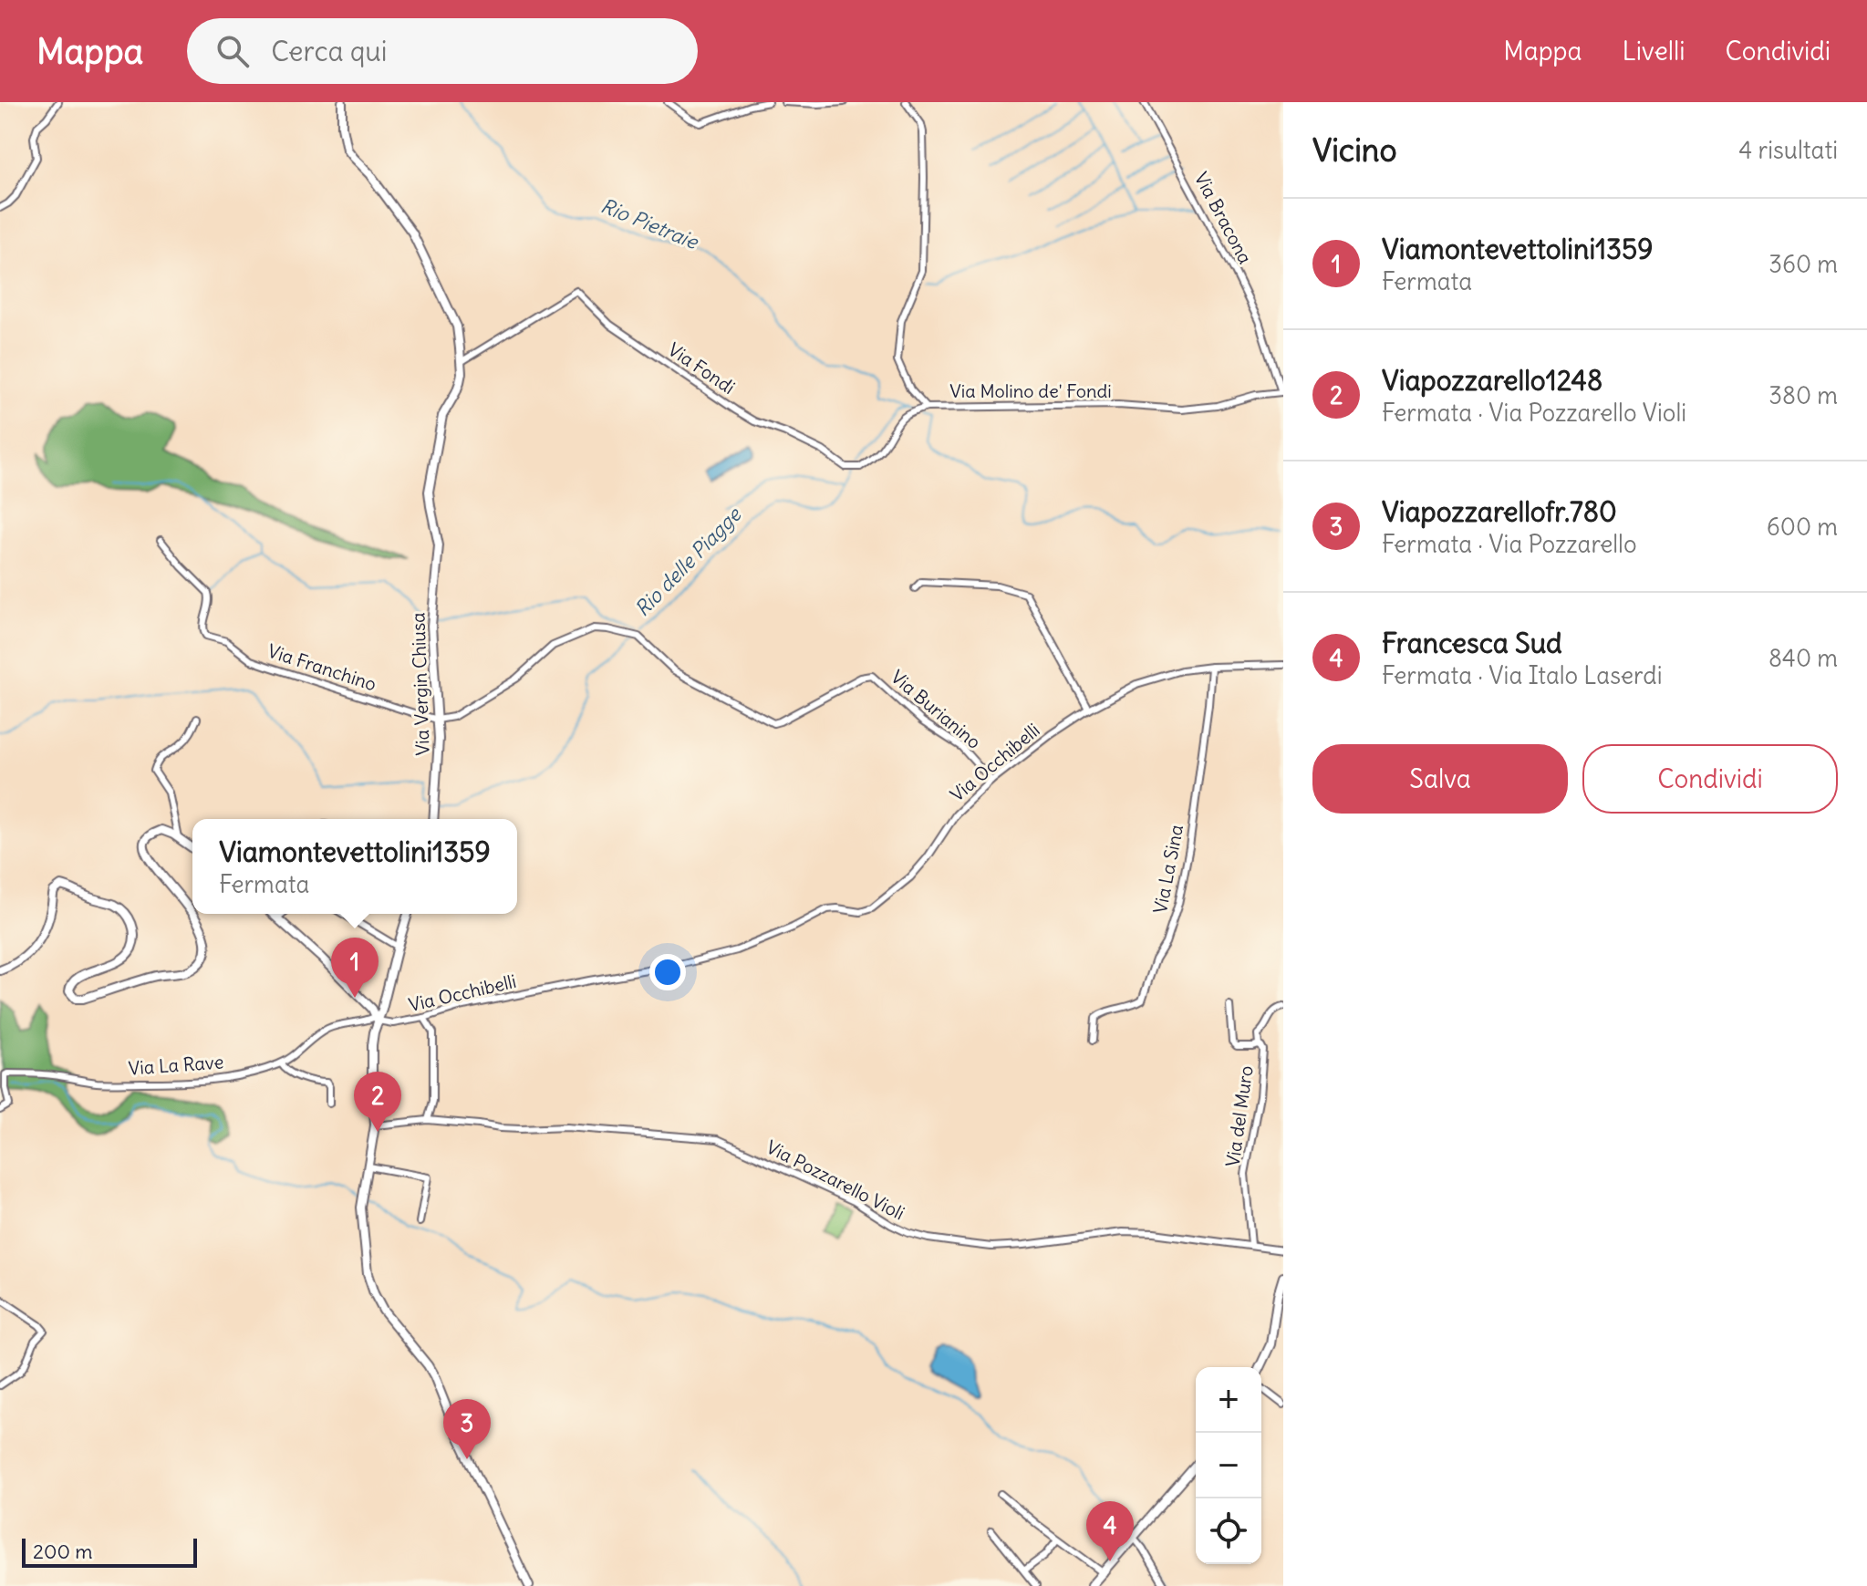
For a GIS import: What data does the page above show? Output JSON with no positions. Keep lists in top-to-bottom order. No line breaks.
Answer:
{"streets":{"street":["Via Bracona","Via Fondi","Via Molino de' Fondi","Via Franchino","Via Vergin Chiusa","Via Burianino","Via Occhibelli","Via La Sina","Via La Rave","Via del Muro","Via Pozzarello Violi"]},"crossings":[["Via Bracona","Via Molino de' Fondi"],["Via Fondi","Via Molino de' Fondi"],["Via Fondi","Via Vergin Chiusa"],["Via Franchino","Via Vergin Chiusa"],["Via Franchino","Via Burianino"],["Via Vergin Chiusa","Via Burianino"],["Via Burianino","Via Occhibelli"],["Via Occhibelli","Via La Sina"],["Via Occhibelli","Via La Rave"],["Via del Muro","Via Pozzarello Violi"]],"water":["Rio Pietraie","Rio delle Piagge"],"scale_bar":"200 m","page":{"header":"Mappa","search":"Cerca qui","nav":["Mappa","Livelli","Condividi"],"heading":["Vicino","4 risultati"],"list":[{"mark":"1","name":"Viamontevettolini1359","note":"Fermata","value":"360 m"},{"mark":"2","name":"Viapozzarello1248","note":"Fermata · Via Pozzarello Violi","value":"380 m"},{"mark":"3","name":"Viapozzarellofr.780","note":"Fermata · Via Pozzarello","value":"600 m"},{"mark":"4","name":"Francesca Sud","note":"Fermata · Via Italo Laserdi","value":"840 m"}],"buttons":["Salva","Condividi"],"popup":["Viamontevettolini1359","Fermata"],"pins":["1","2","3","4"],"map_buttons":["+","−"],"scale":"200 m"}}
